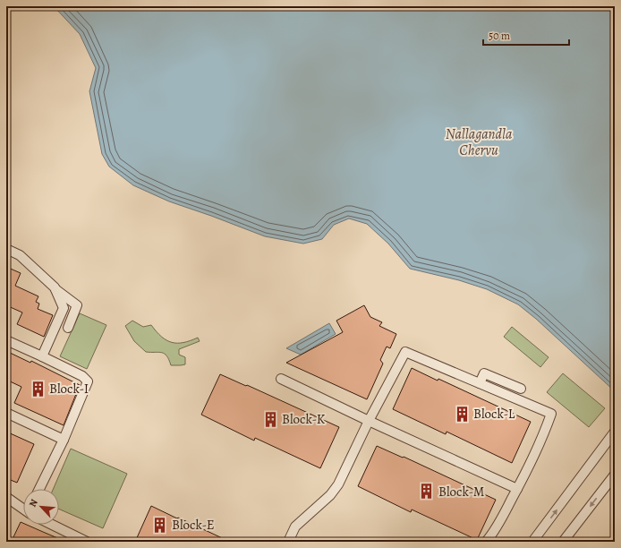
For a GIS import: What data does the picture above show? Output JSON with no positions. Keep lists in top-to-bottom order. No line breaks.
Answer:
{"water":["Nallagandla Chervu"],"places":{"building":["Block-I","Block-L","Block-K","Block-M","Block-E"]},"scale_bar":"50 m","north":"top left"}
